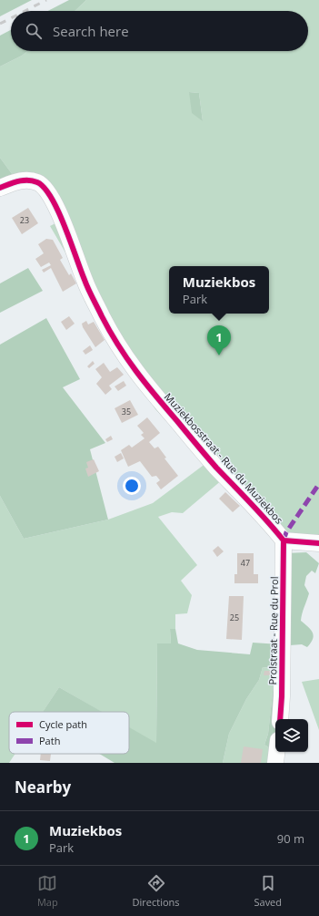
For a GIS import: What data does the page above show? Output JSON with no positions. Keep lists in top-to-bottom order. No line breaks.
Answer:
{"streets":{"street":["Muziekbosstraat - Rue du Muziekbos","Prolstraat - Rue du Prol"]},"crossings":[["Muziekbosstraat - Rue du Muziekbos","Prolstraat - Rue du Prol"]],"house_numbers":["23","35","47","25"],"legend":["Cycle path","Path"],"page":{"search":"Search here","popup":["Muziekbos","Park"],"pins":"1","heading":"Nearby","list":[{"mark":"1","name":"Muziekbos","note":"Park","value":"90 m"}],"nav":["Map","Directions","Saved"]}}
